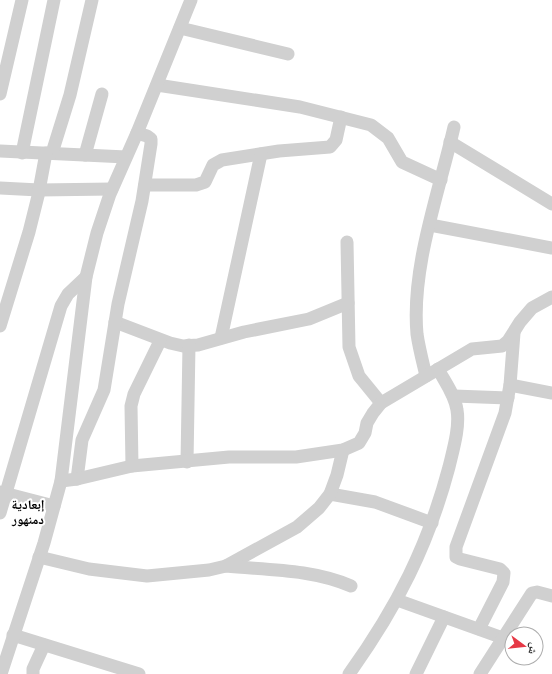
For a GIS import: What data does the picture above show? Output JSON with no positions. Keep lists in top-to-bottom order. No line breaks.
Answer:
{"districts":["إبعادية دمنهور"],"north":"right"}
